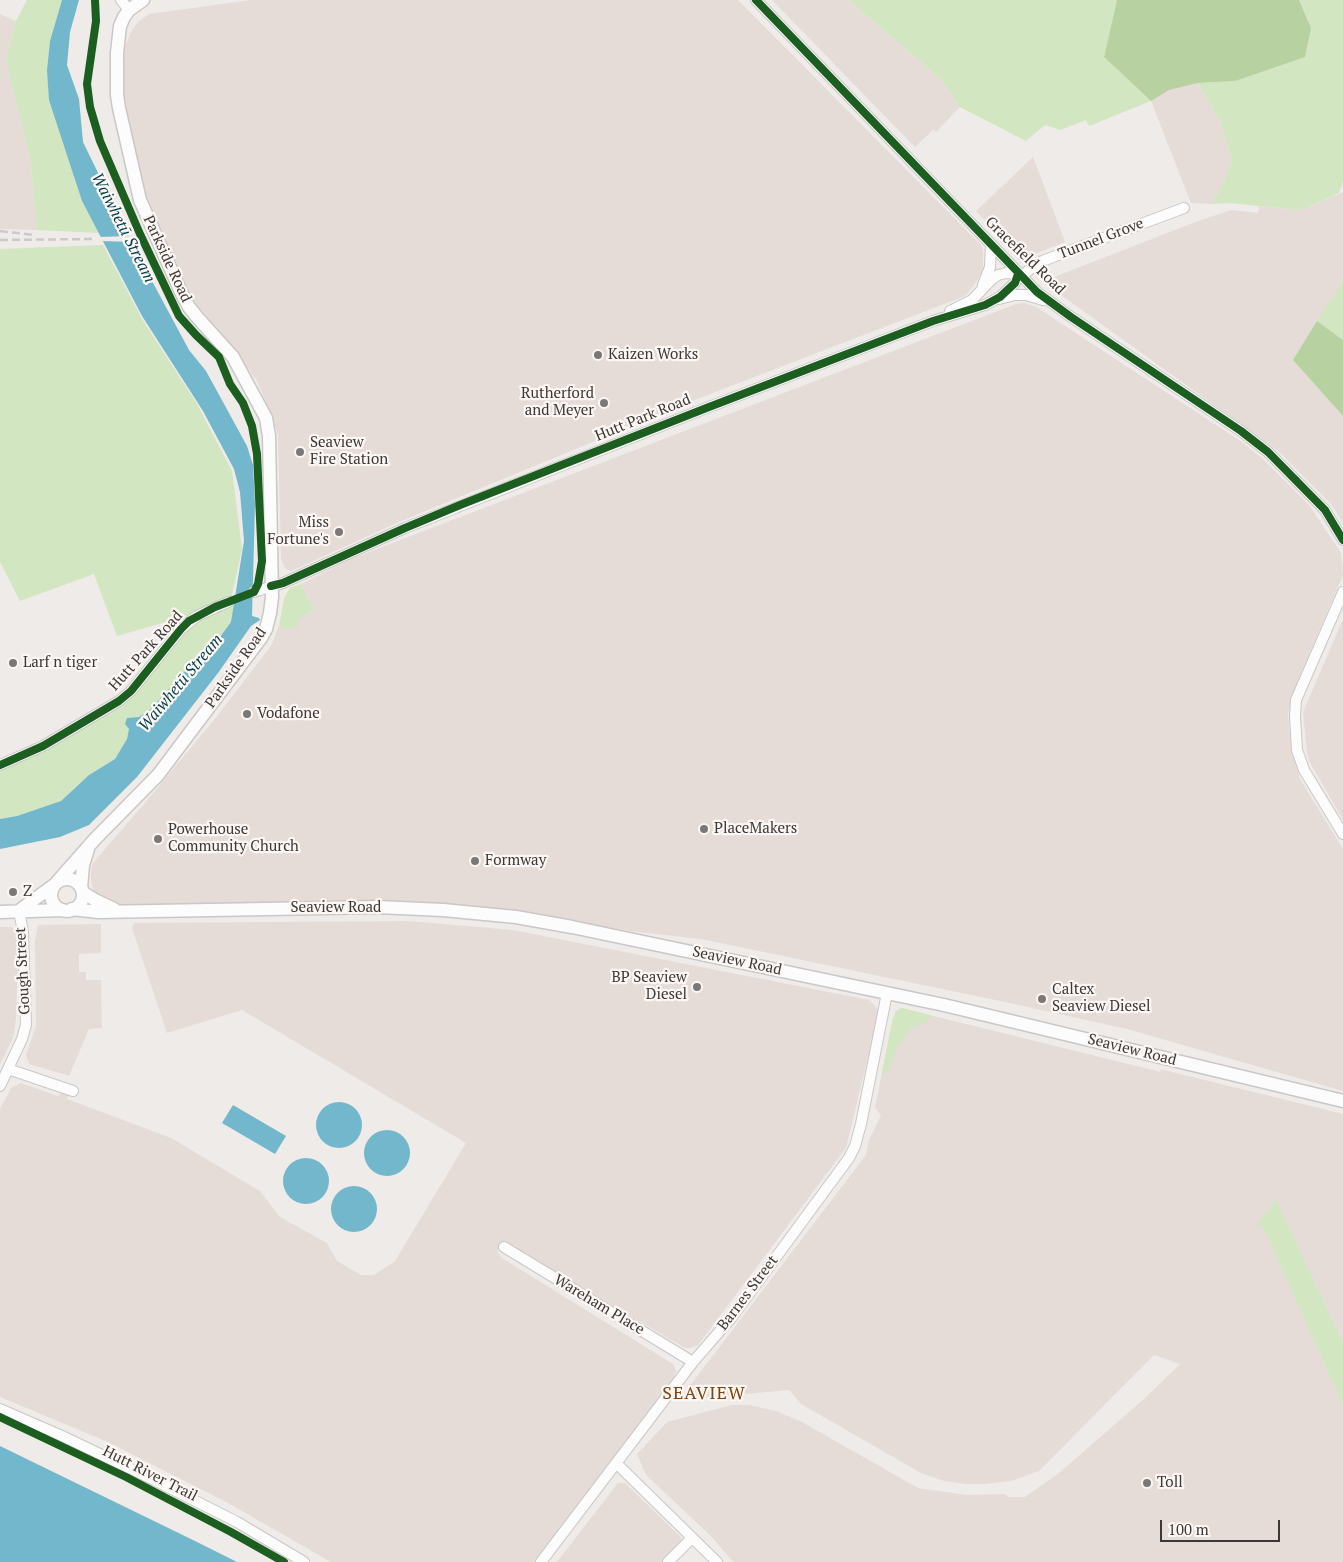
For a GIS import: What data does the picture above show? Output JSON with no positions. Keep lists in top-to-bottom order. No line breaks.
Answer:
{"streets":{"main road":["Parkside Road","Seaview Road"],"street":["Tunnel Grove","Gracefield Road","Hutt Park Road","Gough Street","Barnes Street","Wareham Place"],"cycle path":["Hutt River Trail"]},"crossings":[["Tunnel Grove","Gracefield Road"],["Tunnel Grove","Hutt Park Road"],["Gracefield Road","Hutt Park Road"],["Parkside Road","Hutt Park Road"],["Parkside Road","Seaview Road"],["Seaview Road","Gough Street"],["Seaview Road","Barnes Street"],["Barnes Street","Wareham Place"]],"districts":["SEAVIEW"],"water":["Waiwhetū Stream"],"places":["Kaizen Works","Rutherford and Meyer","Seaview Fire Station","Miss Fortune's","Larf n tiger","Vodafone","PlaceMakers","Powerhouse Community Church","Formway","Z","BP Seaview Diesel","Caltex Seaview Diesel","Toll"],"scale_bar":"100 m"}
